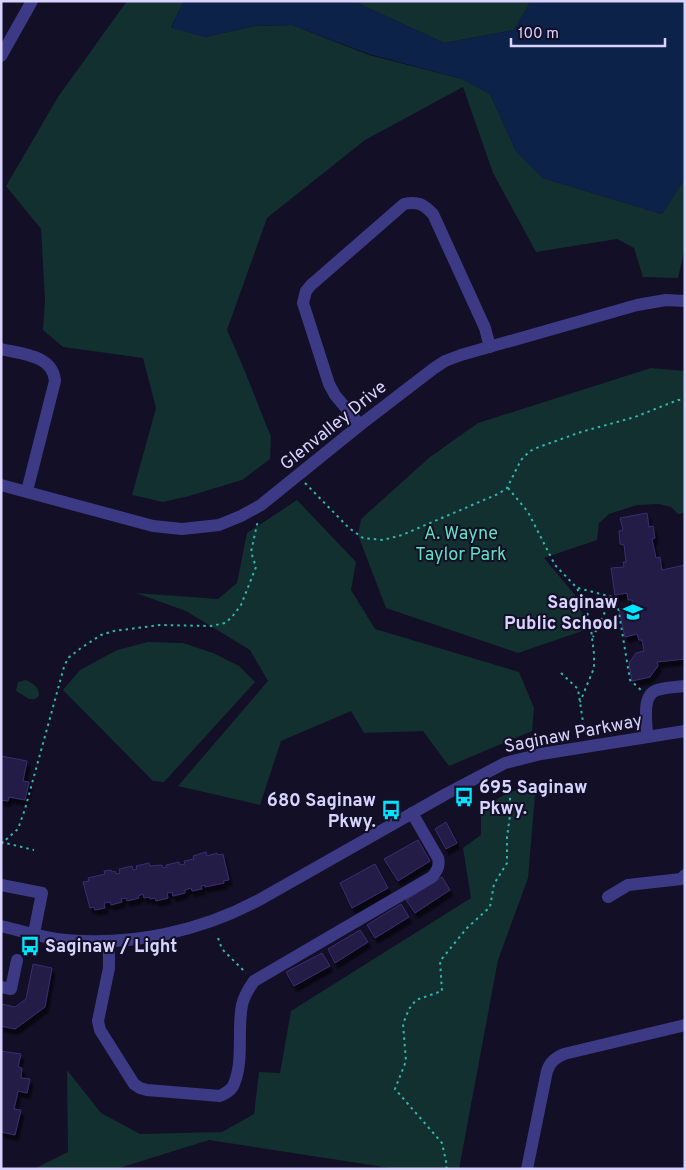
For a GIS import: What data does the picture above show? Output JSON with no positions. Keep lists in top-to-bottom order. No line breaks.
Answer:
{"streets":{"street":["Glenvalley Drive","Saginaw Parkway"]},"parks":["A. Wayne Taylor Park"],"places":{"school or university":["Saginaw Public School"],"bus stop":["695 Saginaw Pkwy.","680 Saginaw Pkwy.","Saginaw / Light"]},"scale_bar":"100 m"}
